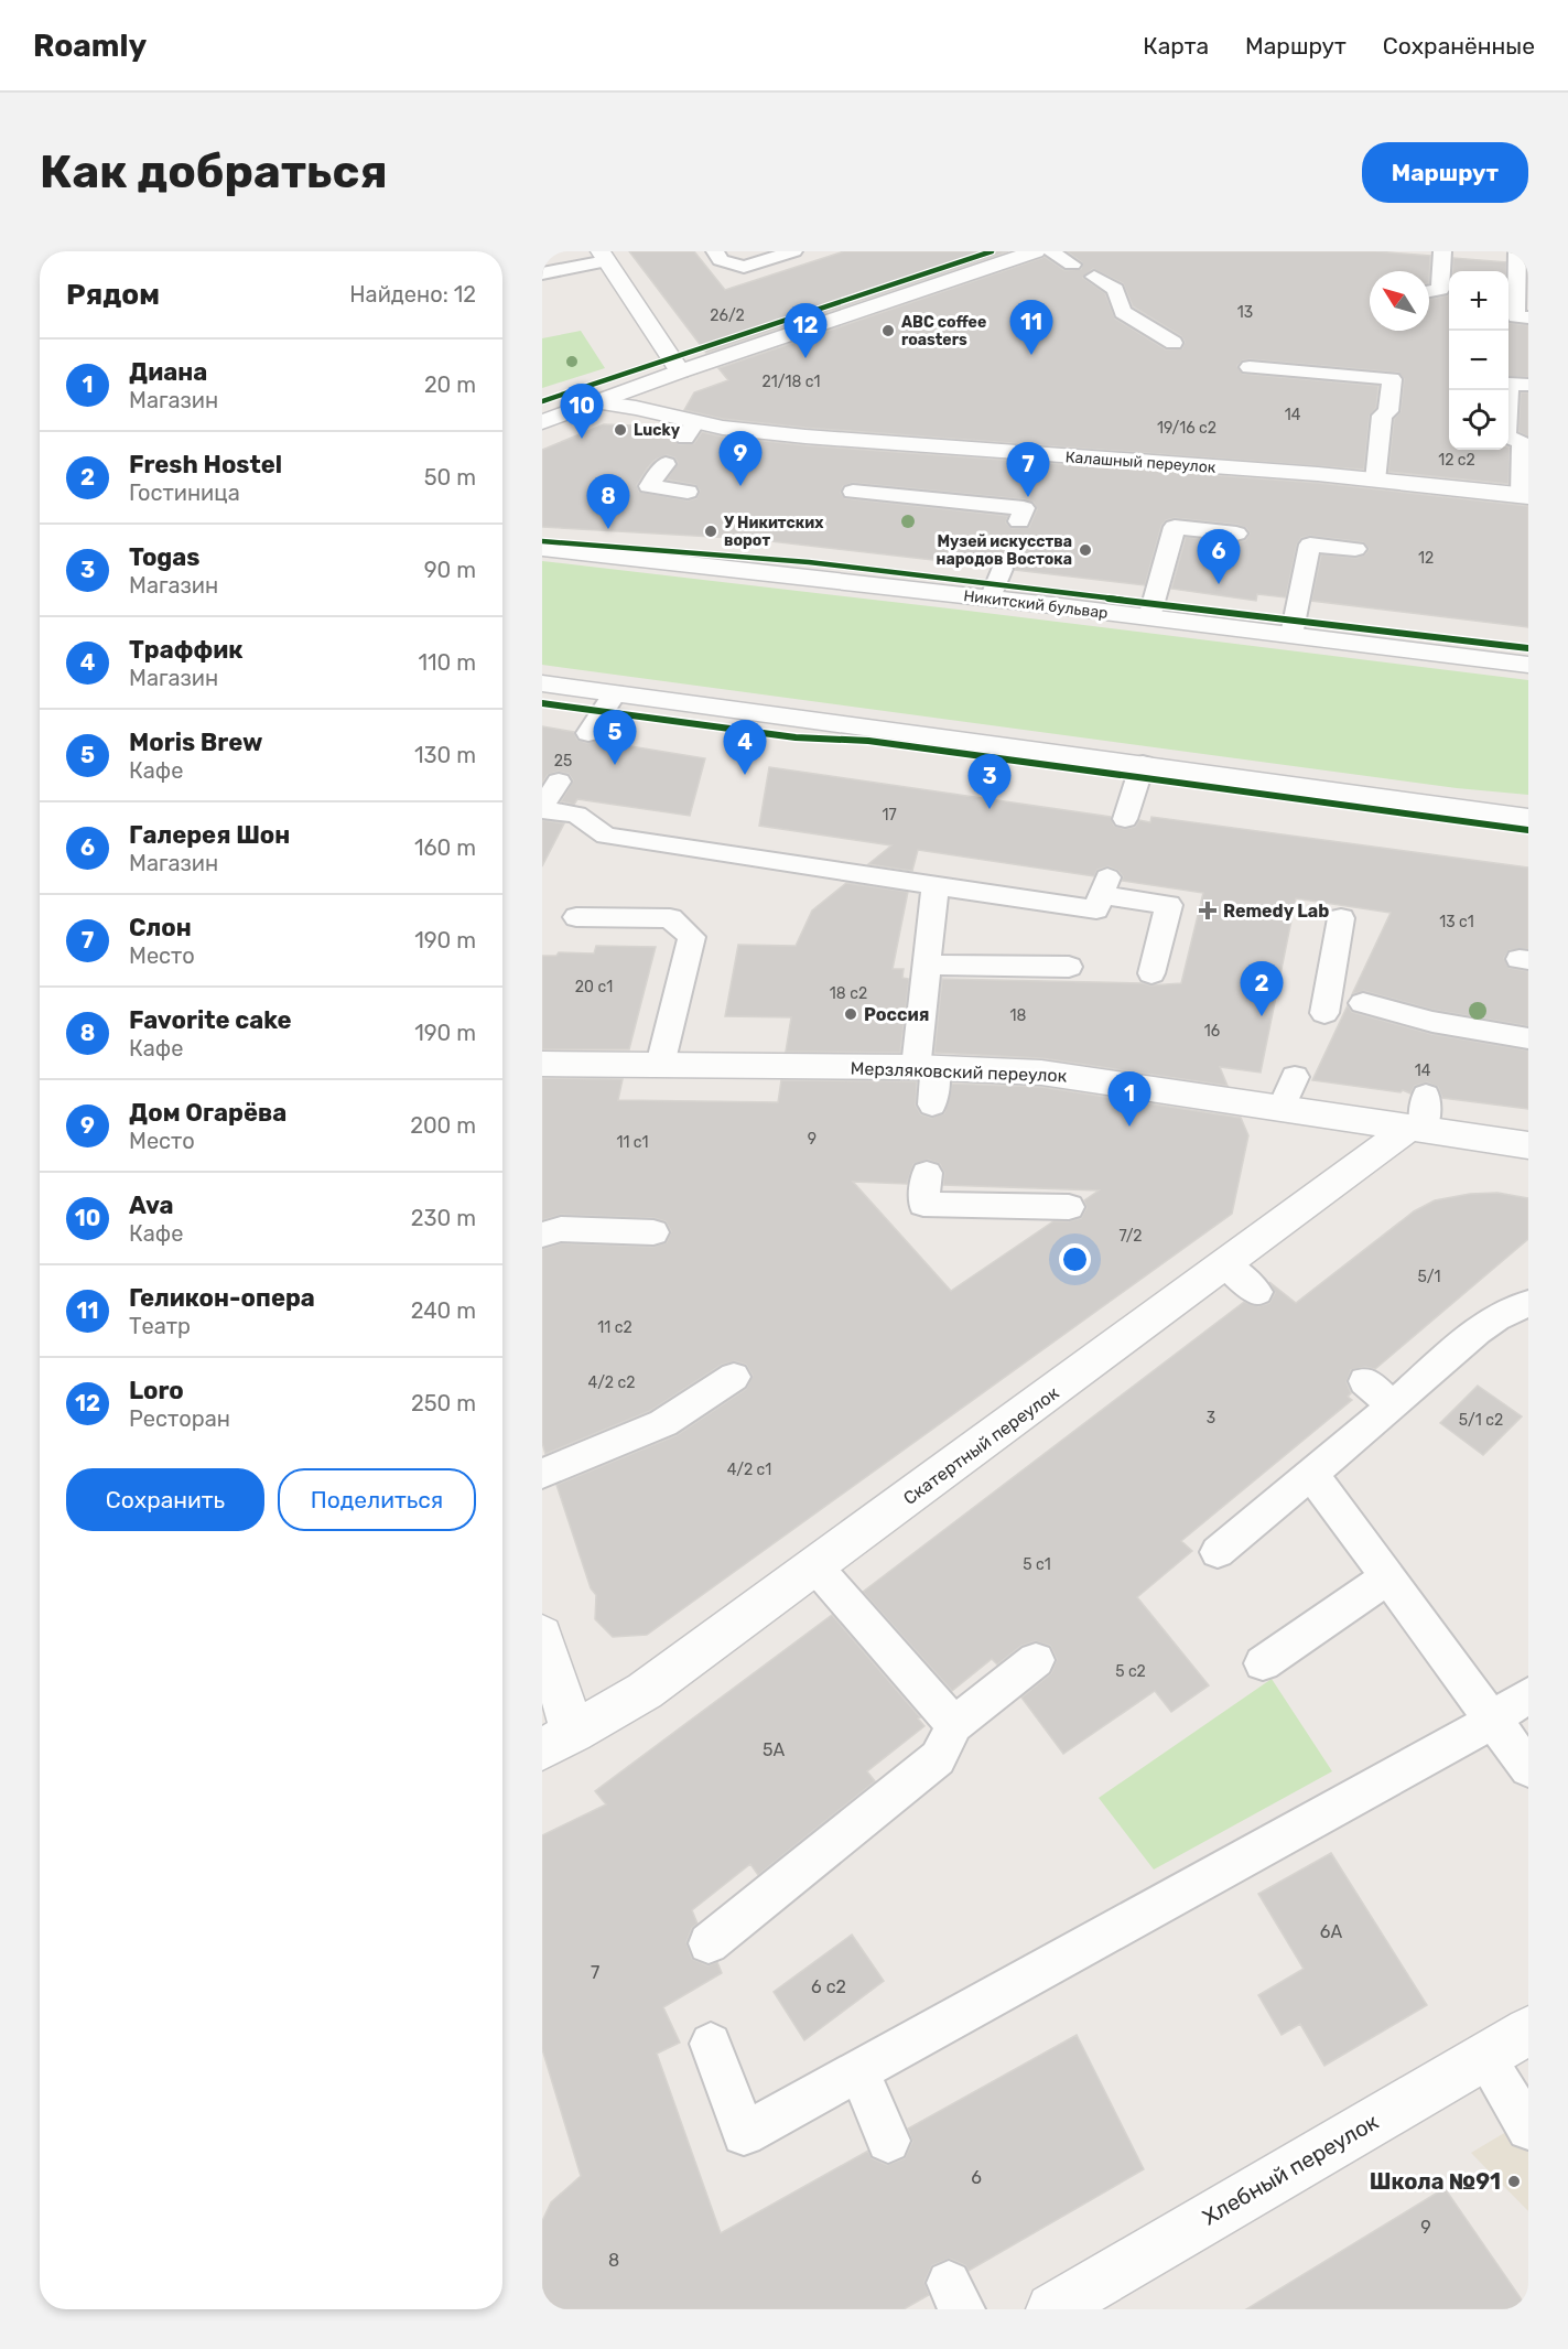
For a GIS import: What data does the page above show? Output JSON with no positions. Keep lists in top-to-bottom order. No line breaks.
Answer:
{"streets":{"street":["Калашный переулок","Никитский бульвар","Мерзляковский переулок","Скатертный переулок","Хлебный переулок"]},"crossings":[["Мерзляковский переулок","Скатертный переулок"]],"places":{"other":["ABC coffee roasters","Lucky","У Никитских ворот","Музей искусства народов Востока","Россия","Школа №91"],"health":["Remedy Lab"]},"house_numbers":["13","26/2","21/18 с1","14","19/16 с2","12 с2","12","25","17","13 с1","20 с1","18 с2","18","16","14","9","11 с1","7/2","5/1","11 с2","4/2 с2","3","5/1 с2","4/2 с1","5 с1","5 с2","5А","6А","7","6 с2","6","9","8"],"north":"top left","page":{"header":"Roamly","nav":["Карта","Маршрут","Сохранённые"],"buttons":["Маршрут",["Сохранить","Поделиться"]],"title":"Как добраться","heading":["Рядом","Найдено: 12"],"map_buttons":["+","−"],"pins":["11","12","10","9","7","8","6","5","4","3","2","1"],"list":[{"mark":"1","name":"Диана","note":"Магазин","value":"20 m"},{"mark":"2","name":"Fresh Hostel","note":"Гостиница","value":"50 m"},{"mark":"3","name":"Togas","note":"Магазин","value":"90 m"},{"mark":"4","name":"Траффик","note":"Магазин","value":"110 m"},{"mark":"5","name":"Moris Brew","note":"Кафе","value":"130 m"},{"mark":"6","name":"Галерея Шон","note":"Магазин","value":"160 m"},{"mark":"7","name":"Слон","note":"Место","value":"190 m"},{"mark":"8","name":"Favorite cake","note":"Кафе","value":"190 m"},{"mark":"9","name":"Дом Огарёва","note":"Место","value":"200 m"},{"mark":"10","name":"Ava","note":"Кафе","value":"230 m"},{"mark":"11","name":"Геликон-опера","note":"Театр","value":"240 m"},{"mark":"12","name":"Loro","note":"Ресторан","value":"250 m"}]}}
